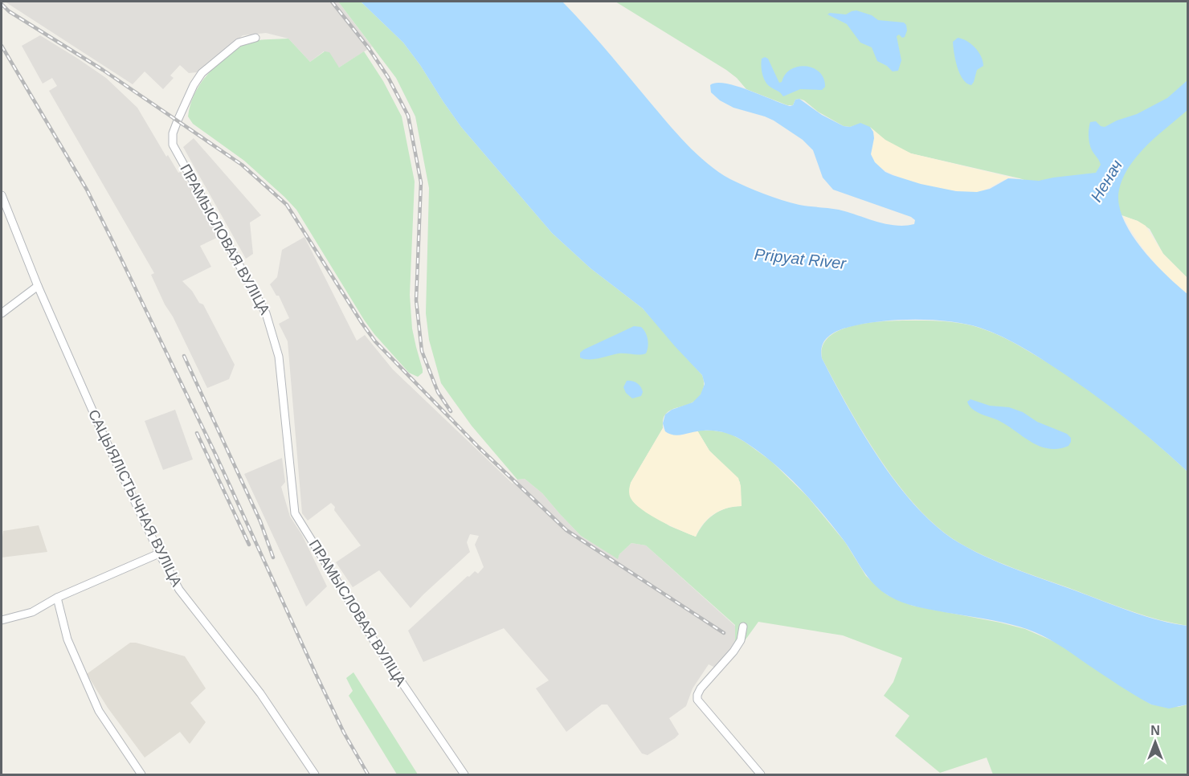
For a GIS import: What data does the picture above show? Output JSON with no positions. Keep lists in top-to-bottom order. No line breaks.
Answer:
{"streets":{"street":["ПРАМЫСЛОВАЯ ВУЛІЦА","САЦЫЯЛІСТЫЧНАЯ ВУЛІЦА"]},"water":["Ненач","Pripyat River"],"north":"top"}
